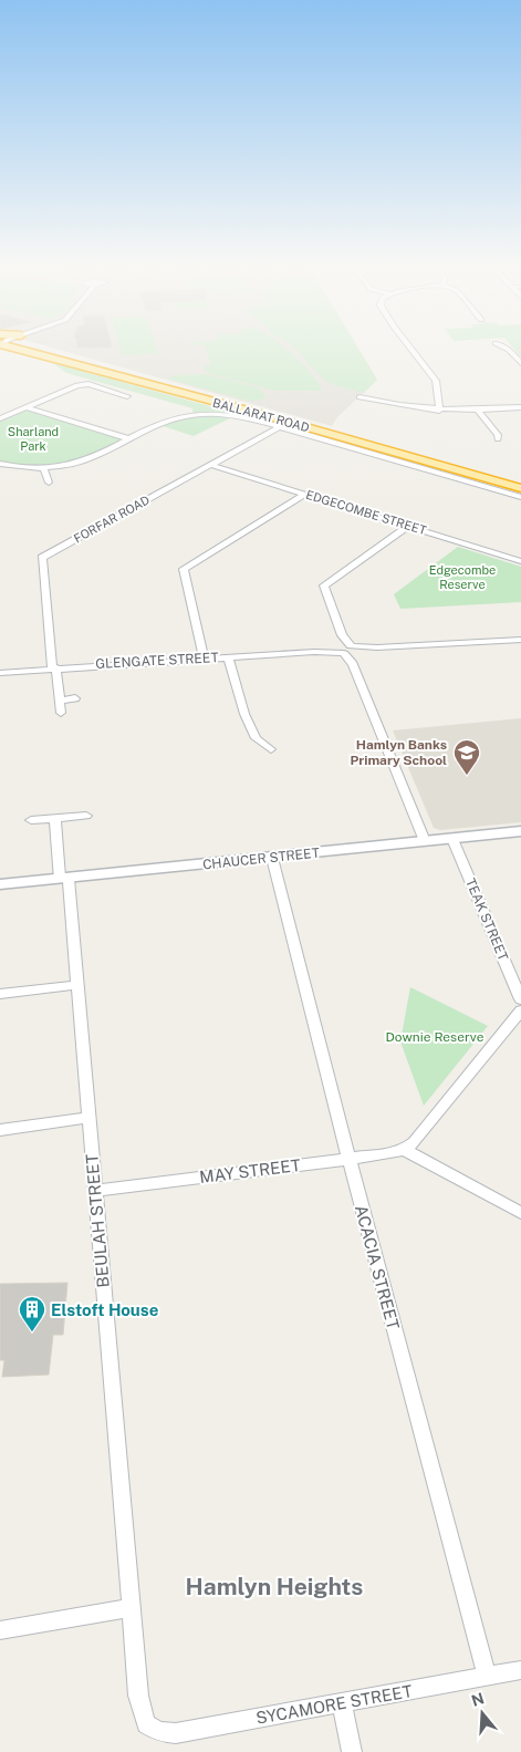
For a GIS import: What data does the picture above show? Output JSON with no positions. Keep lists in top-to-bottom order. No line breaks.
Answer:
{"streets":{"highway":["BALLARAT ROAD"],"street":["EDGECOMBE STREET","FORFAR ROAD","GLENGATE STREET","CHAUCER STREET","TEAK STREET","MAY STREET","BEULAH STREET","ACACIA STREET","SYCAMORE STREET"]},"crossings":[["BALLARAT ROAD","FORFAR ROAD"],["EDGECOMBE STREET","FORFAR ROAD"],["FORFAR ROAD","GLENGATE STREET"],["CHAUCER STREET","TEAK STREET"],["CHAUCER STREET","BEULAH STREET"],["CHAUCER STREET","ACACIA STREET"],["MAY STREET","BEULAH STREET"],["MAY STREET","ACACIA STREET"],["BEULAH STREET","SYCAMORE STREET"],["ACACIA STREET","SYCAMORE STREET"]],"districts":["Hamlyn Heights"],"parks":["Sharland Park","Edgecombe Reserve","Downie Reserve"],"places":{"school or university":["Hamlyn Banks Primary School"],"building":["Elstoft House"]},"north":"top"}
